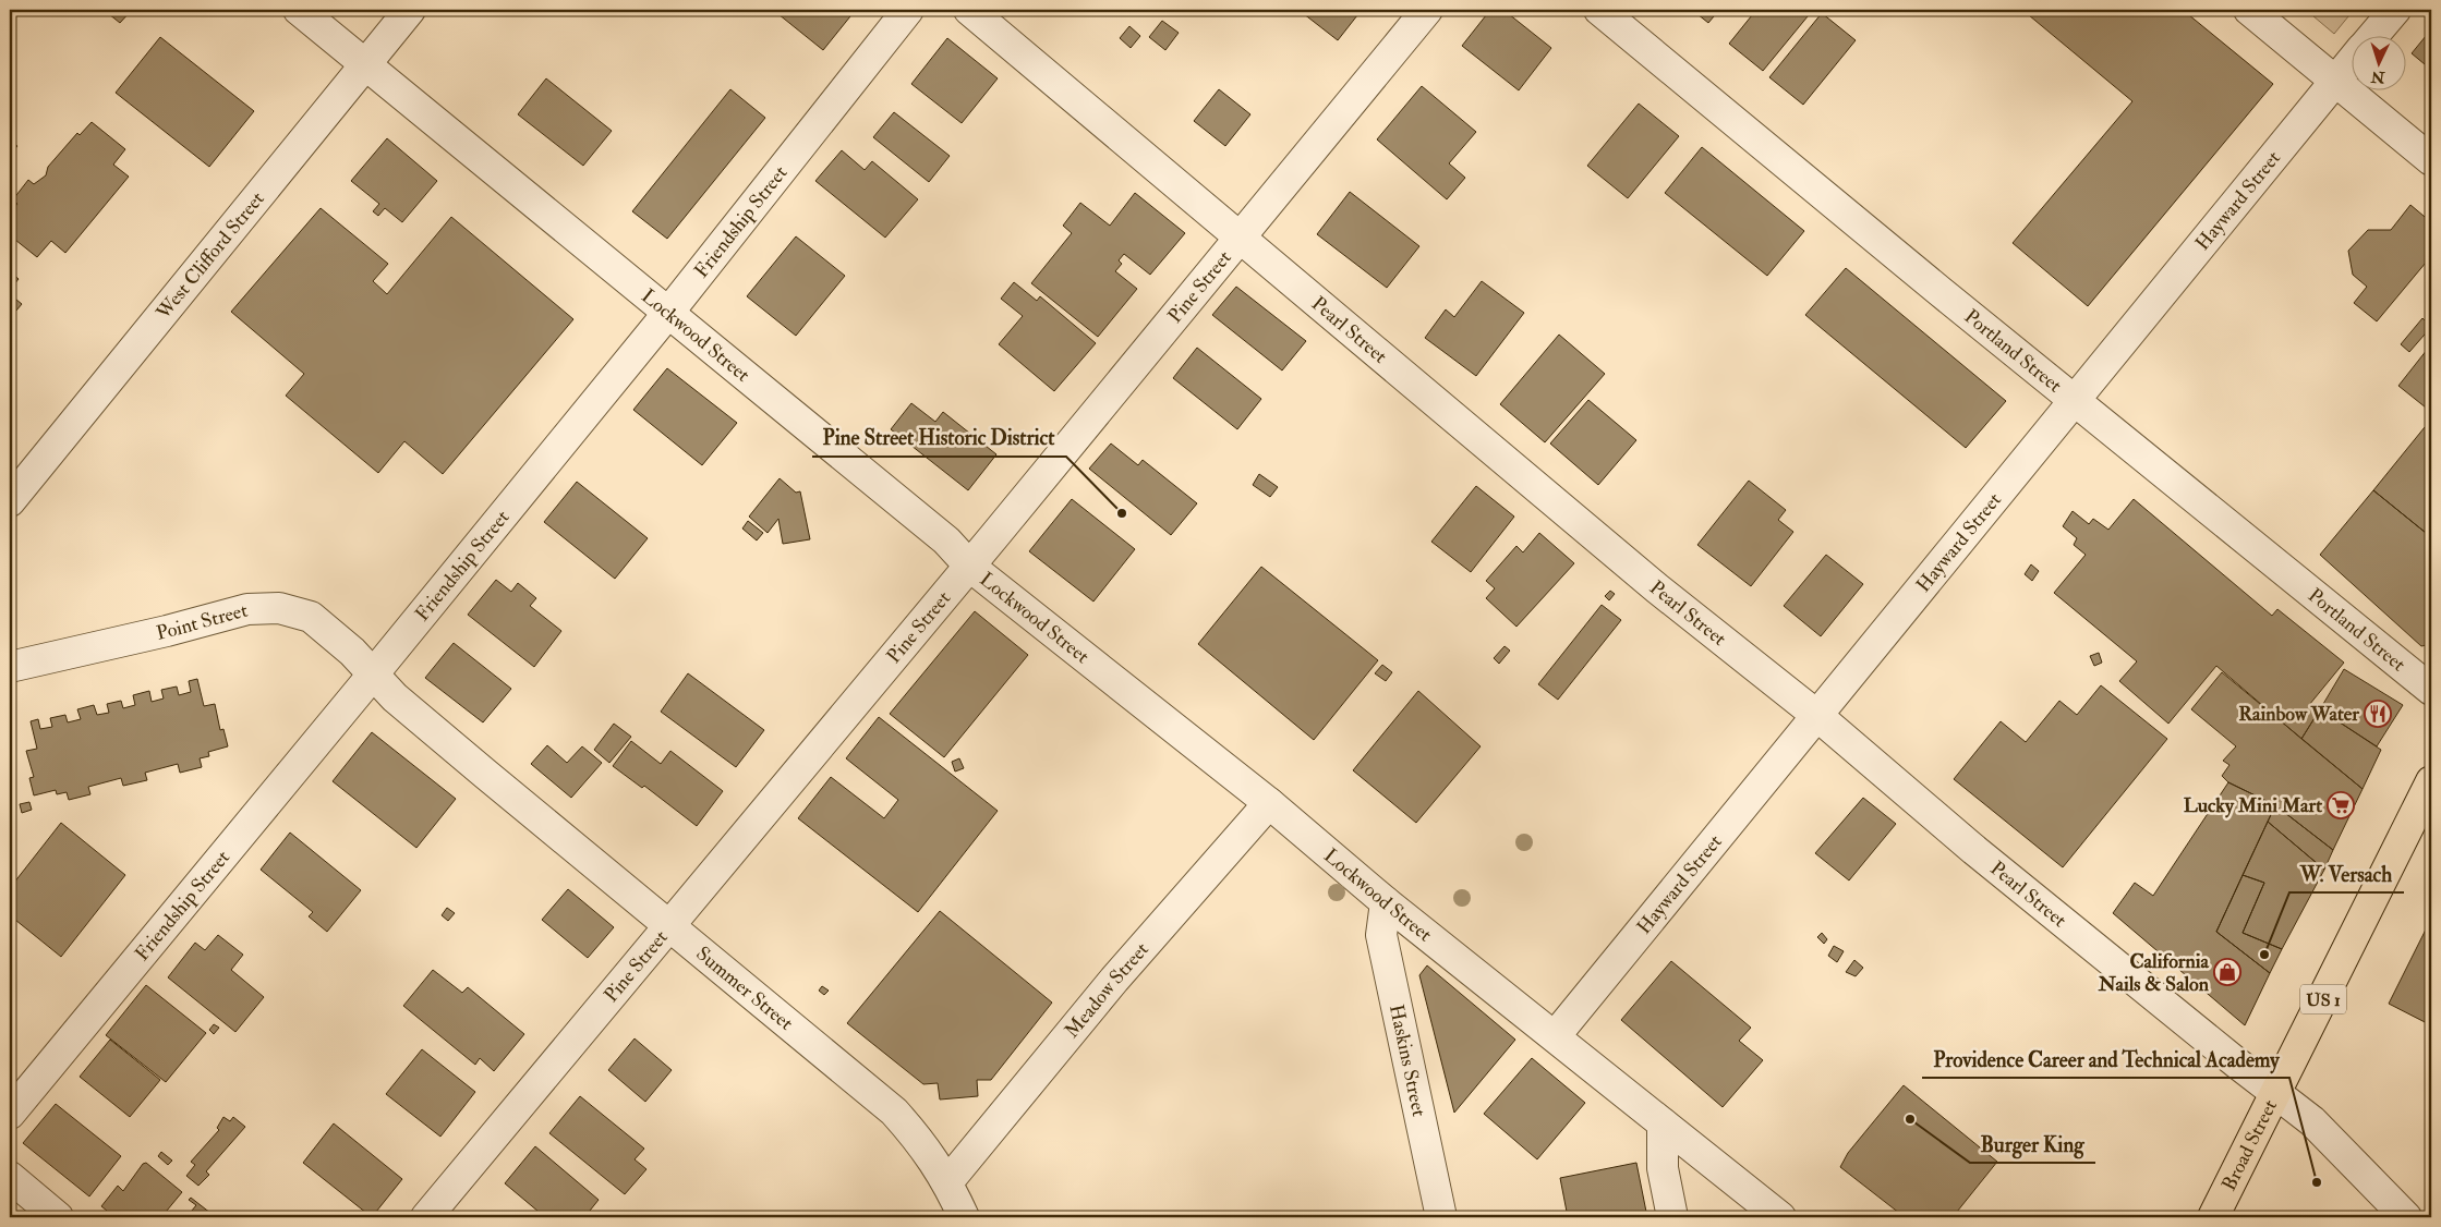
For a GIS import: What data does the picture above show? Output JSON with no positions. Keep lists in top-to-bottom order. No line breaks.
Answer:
{"streets":{"main road":["US 1","Broad Street"],"street":["Hayward Street","Friendship Street","West Clifford Street","Pine Street","Pearl Street","Lockwood Street","Portland Street","Point Street","Summer Street","Meadow Street","Haskins Street"]},"crossings":[["Hayward Street","Pearl Street"],["Hayward Street","Lockwood Street"],["Hayward Street","Portland Street"],["Friendship Street","Lockwood Street"],["Friendship Street","Point Street"],["Friendship Street","Summer Street"],["West Clifford Street","Lockwood Street"],["Pine Street","Pearl Street"],["Pine Street","Lockwood Street"],["Pine Street","Summer Street"],["Pearl Street","Broad Street"],["Lockwood Street","Meadow Street"],["Lockwood Street","Haskins Street"],["Point Street","Summer Street"],["Summer Street","Meadow Street"]],"places":{"other":["Pine Street Historic District","W. Versach","Burger King","Providence Career and Technical Academy"],"restaurant":["Rainbow Water"],"supermarket":["Lucky Mini Mart"],"shop":["California Nails & Salon"]},"north":"bottom"}
